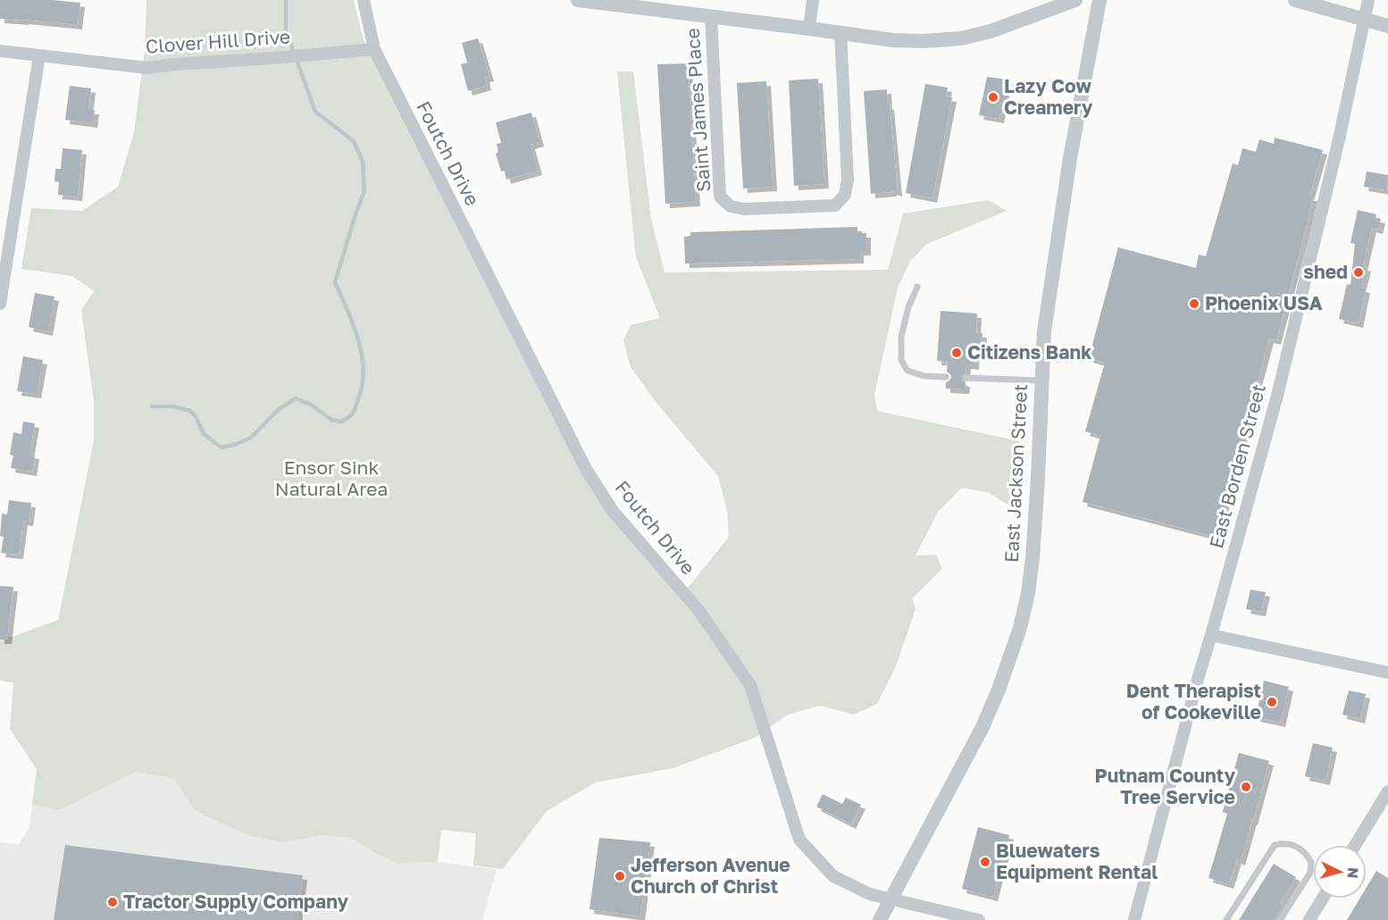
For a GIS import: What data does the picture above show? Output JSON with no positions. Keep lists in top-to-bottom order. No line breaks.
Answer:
{"streets":{"street":["Clover Hill Drive","Saint James Place","Foutch Drive","East Borden Street","East Jackson Street"]},"crossings":[["Clover Hill Drive","Foutch Drive"],["Foutch Drive","East Jackson Street"]],"parks":["Ensor Sink Natural Area"],"places":["Lazy Cow Creamery","shed","Phoenix USA","Citizens Bank","Dent Therapist of Cookeville","Putnam County Tree Service","Bluewaters Equipment Rental","Jefferson Avenue Church of Christ","Tractor Supply Company"],"north":"right"}
